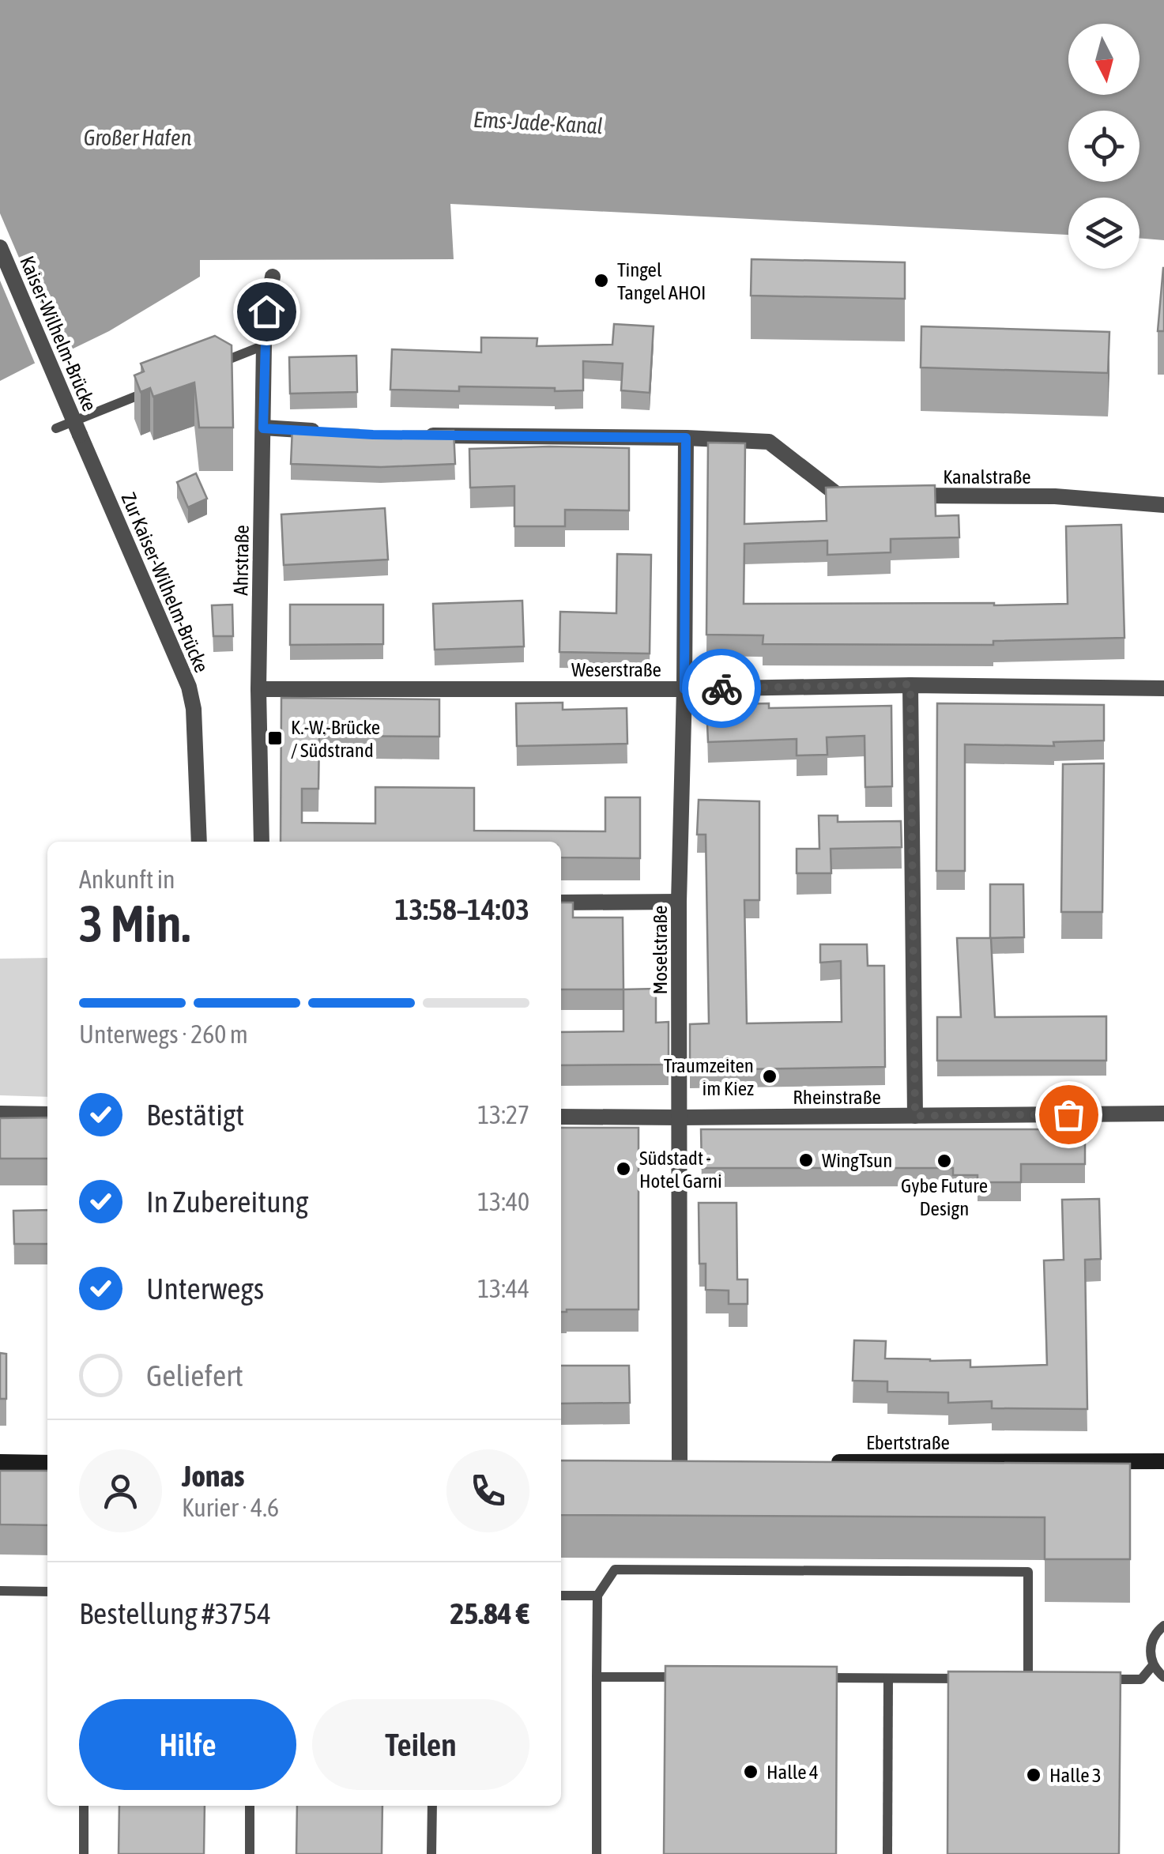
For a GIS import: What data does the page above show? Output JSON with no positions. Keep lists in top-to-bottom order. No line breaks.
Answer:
{"streets":{"street":["Kaiser-Wilhelm-Brücke","Kanalstraße","Ahrstraße","Zur Kaiser-Wilhelm-Brücke","Weserstraße","Moselstraße","Rheinstraße","Ebertstraße"]},"crossings":[["Kaiser-Wilhelm-Brücke","Zur Kaiser-Wilhelm-Brücke"],["Ahrstraße","Weserstraße"],["Weserstraße","Moselstraße"],["Moselstraße","Rheinstraße"]],"water":["Ems-Jade-Kanal","Großer Hafen"],"places":{"other":["Tingel Tangel AHOI","Traumzeiten im Kiez","WingTsun","Gybe Future Design","Südstadt - Hotel Garni","Halle 4","Halle 3"],"transit":["K.-W.-Brücke / Südstrand"]},"north":"bottom","page":{"heading":["3 Min.","Ankunft in","13:58–14:03"],"panel":["Jonas","Kurier · 4.6","Bestellung #3754","25.84 €"],"bar":"Unterwegs · 260 m","list":[["Bestätigt","13:27"],["In Zubereitung","13:40"],["Unterwegs","13:44"],"Geliefert"],"buttons":["Hilfe","Teilen"]}}
